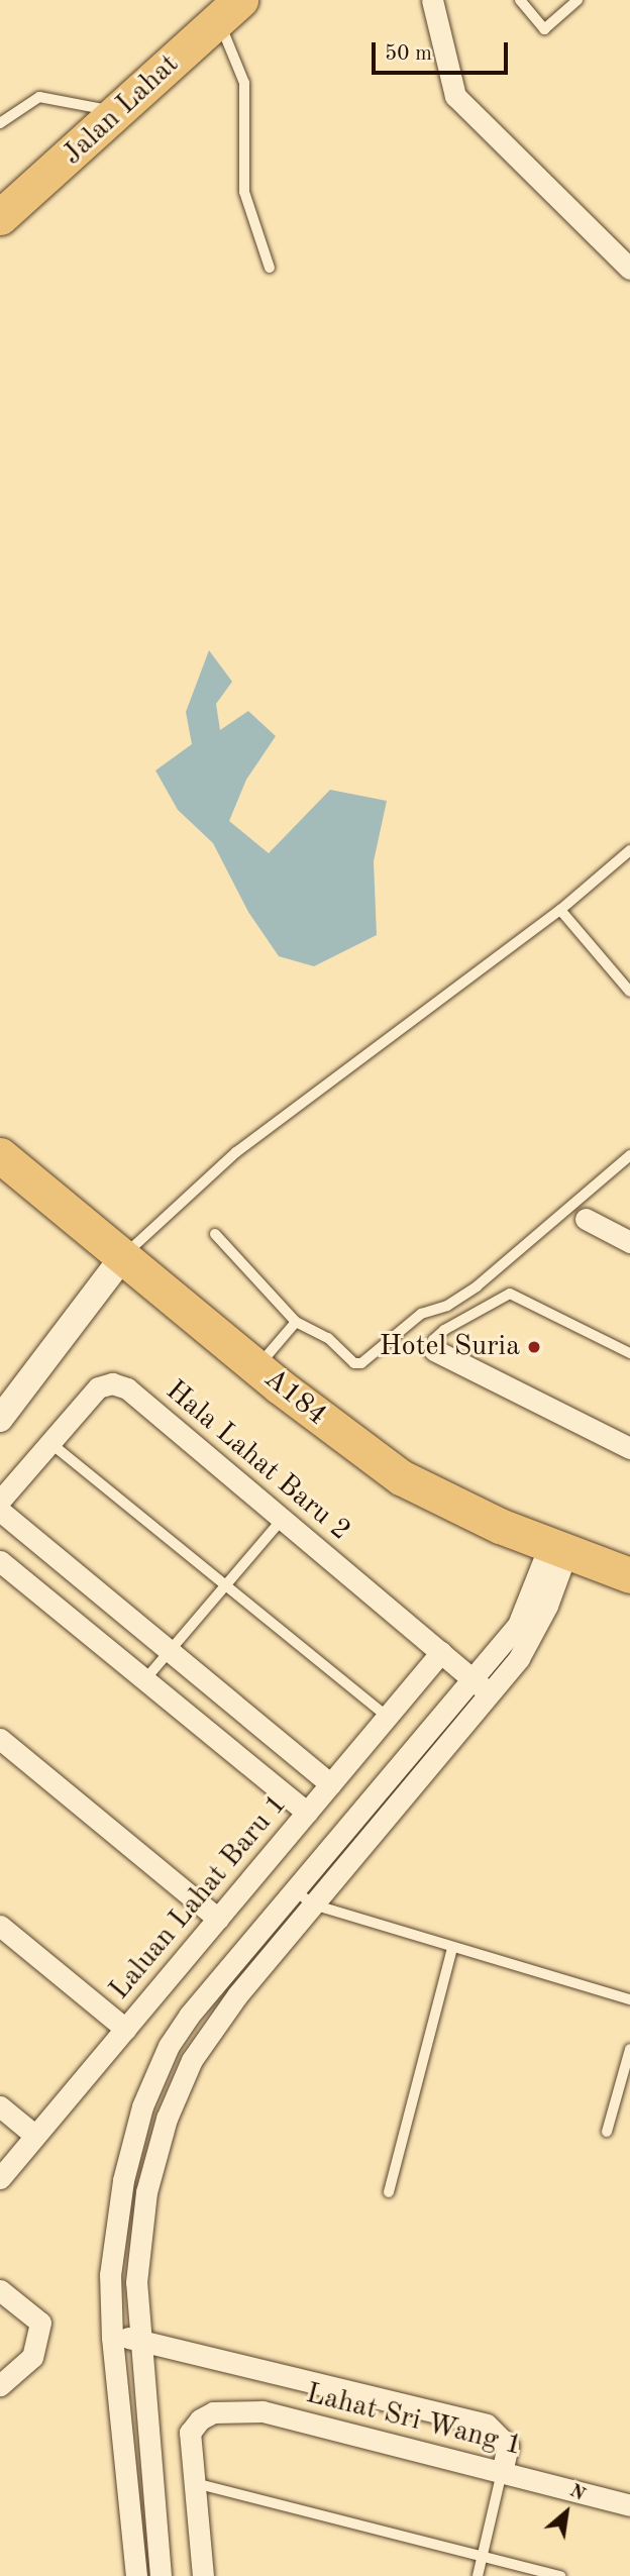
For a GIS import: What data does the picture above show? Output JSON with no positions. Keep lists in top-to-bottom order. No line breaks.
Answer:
{"streets":{"main road":["Jalan Lahat","A184"],"street":["Hala Lahat Baru 2","Laluan Lahat Baru 1","Lahat Sri Wang 1"]},"crossings":[["Hala Lahat Baru 2","Laluan Lahat Baru 1"]],"places":["Hotel Suria"],"scale_bar":"50 m","north":"top right"}
